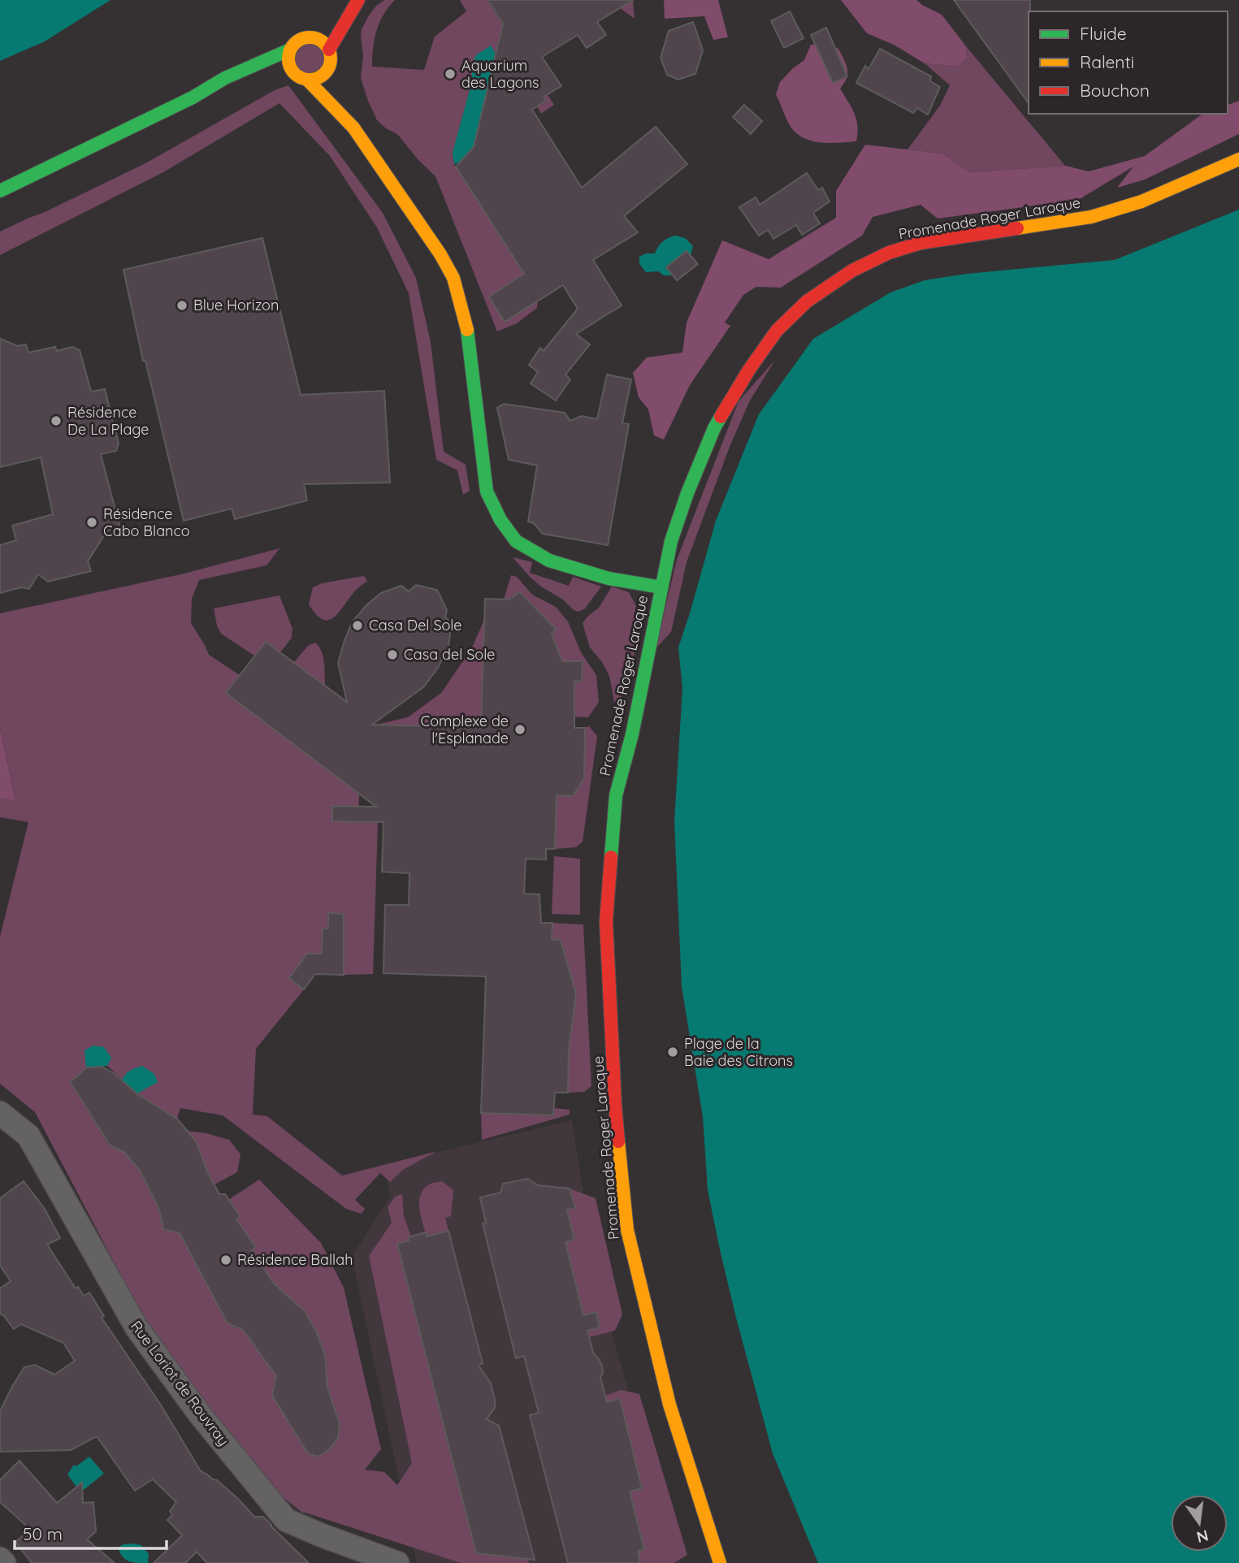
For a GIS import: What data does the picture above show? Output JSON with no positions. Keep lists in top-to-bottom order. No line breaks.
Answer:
{"streets":{"main road":["Promenade Roger Laroque"],"street":["Rue Loriot de Rouvray"]},"places":["Aquarium des Lagons","Blue Horizon","Résidence De La Plage","Résidence Cabo Blanco","Casa Del Sole","Casa del Sole","Complexe de l'Esplanade","Plage de la Baie des Citrons","Résidence Ballah"],"legend":["Fluide","Ralenti","Bouchon"],"scale_bar":"50 m","north":"bottom"}
